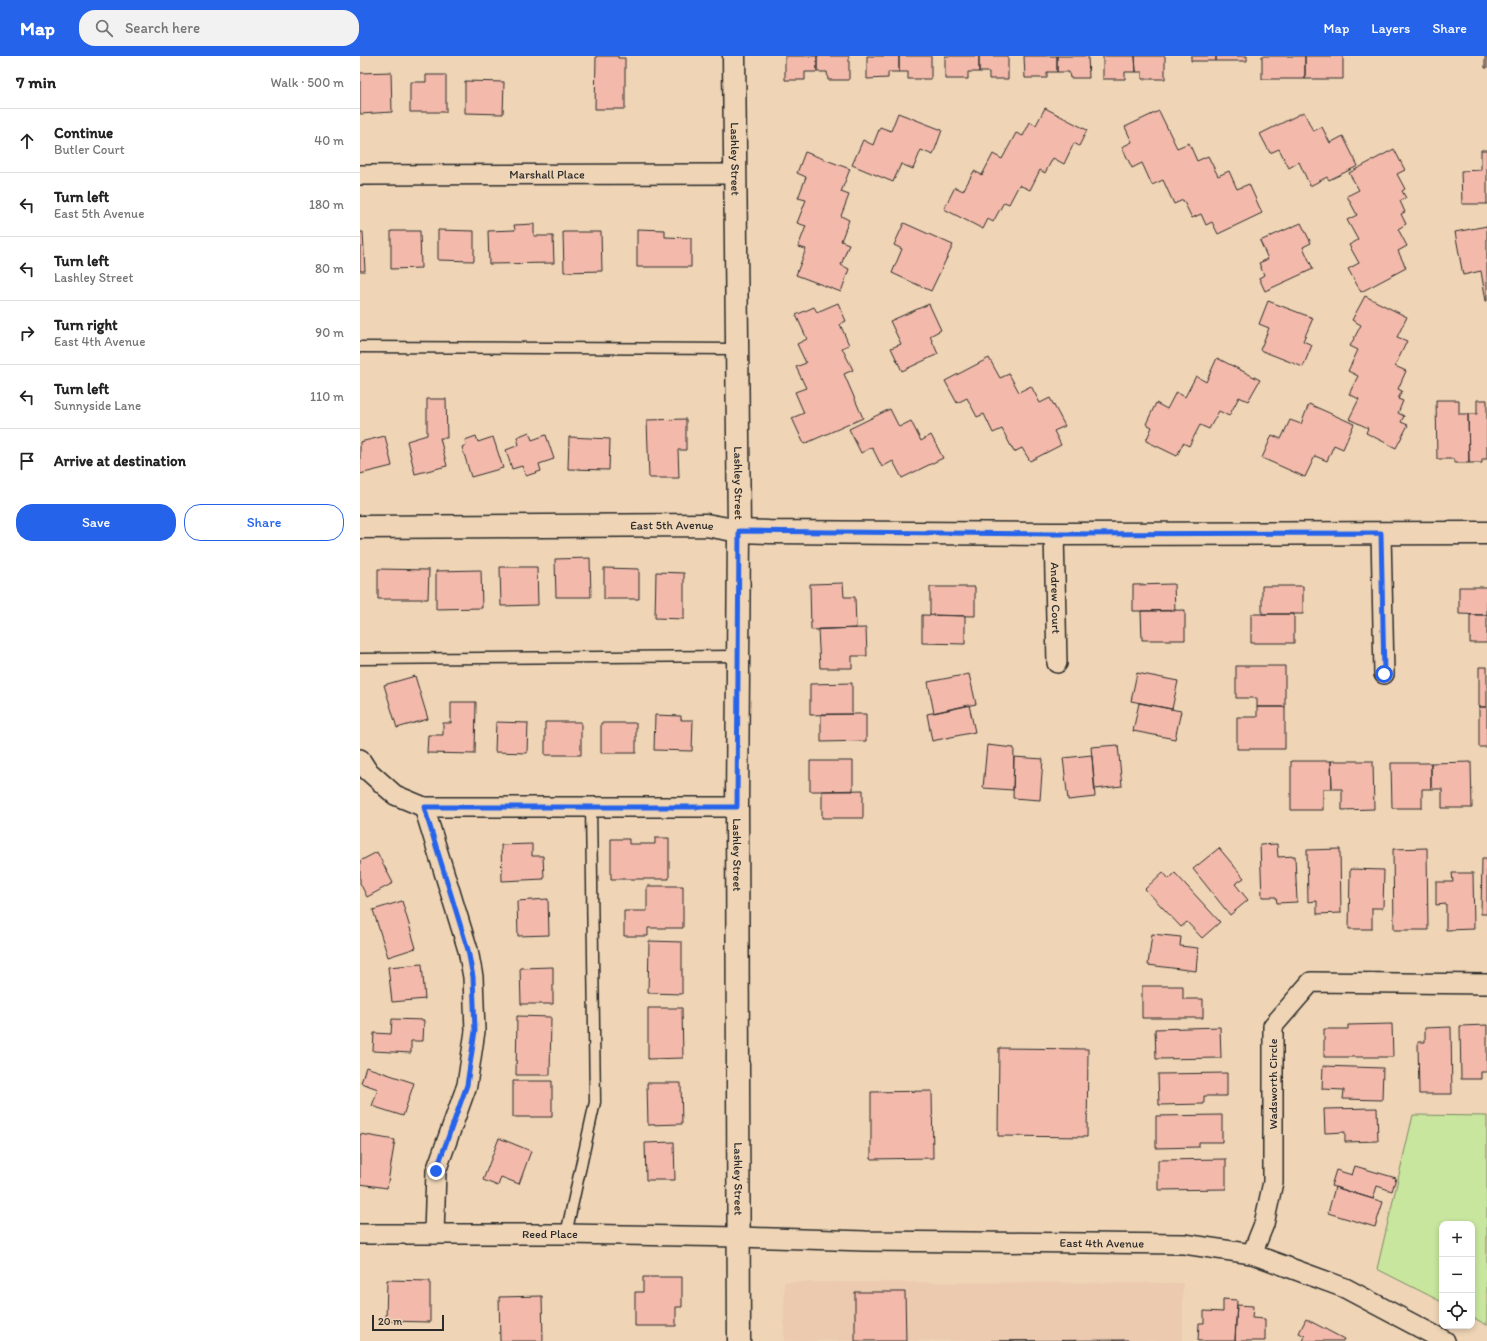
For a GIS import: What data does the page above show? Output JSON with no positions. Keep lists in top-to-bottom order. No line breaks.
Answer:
{"streets":{"main road":["Lashley Street","East 5th Avenue"],"street":["Marshall Place","Andrew Court","Wadsworth Circle","Reed Place","East 4th Avenue"]},"crossings":[["Lashley Street","Marshall Place"],["Lashley Street","East 5th Avenue"],["Lashley Street","Reed Place"],["Lashley Street","East 4th Avenue"],["East 5th Avenue","Andrew Court"],["Wadsworth Circle","East 4th Avenue"],["Reed Place","East 4th Avenue"]],"scale_bar":"20 m","page":{"header":"Map","search":"Search here","nav":["Map","Layers","Share"],"heading":["7 min","Walk · 500 m"],"list":[["Continue","Butler Court","40 m"],["Turn left","East 5th Avenue","180 m"],["Turn left","Lashley Street","80 m"],["Turn right","East 4th Avenue","90 m"],["Turn left","Sunnyside Lane","110 m"],"Arrive at destination"],"buttons":["Save","Share"],"map_buttons":["+","−"],"scale":"20 m"}}
